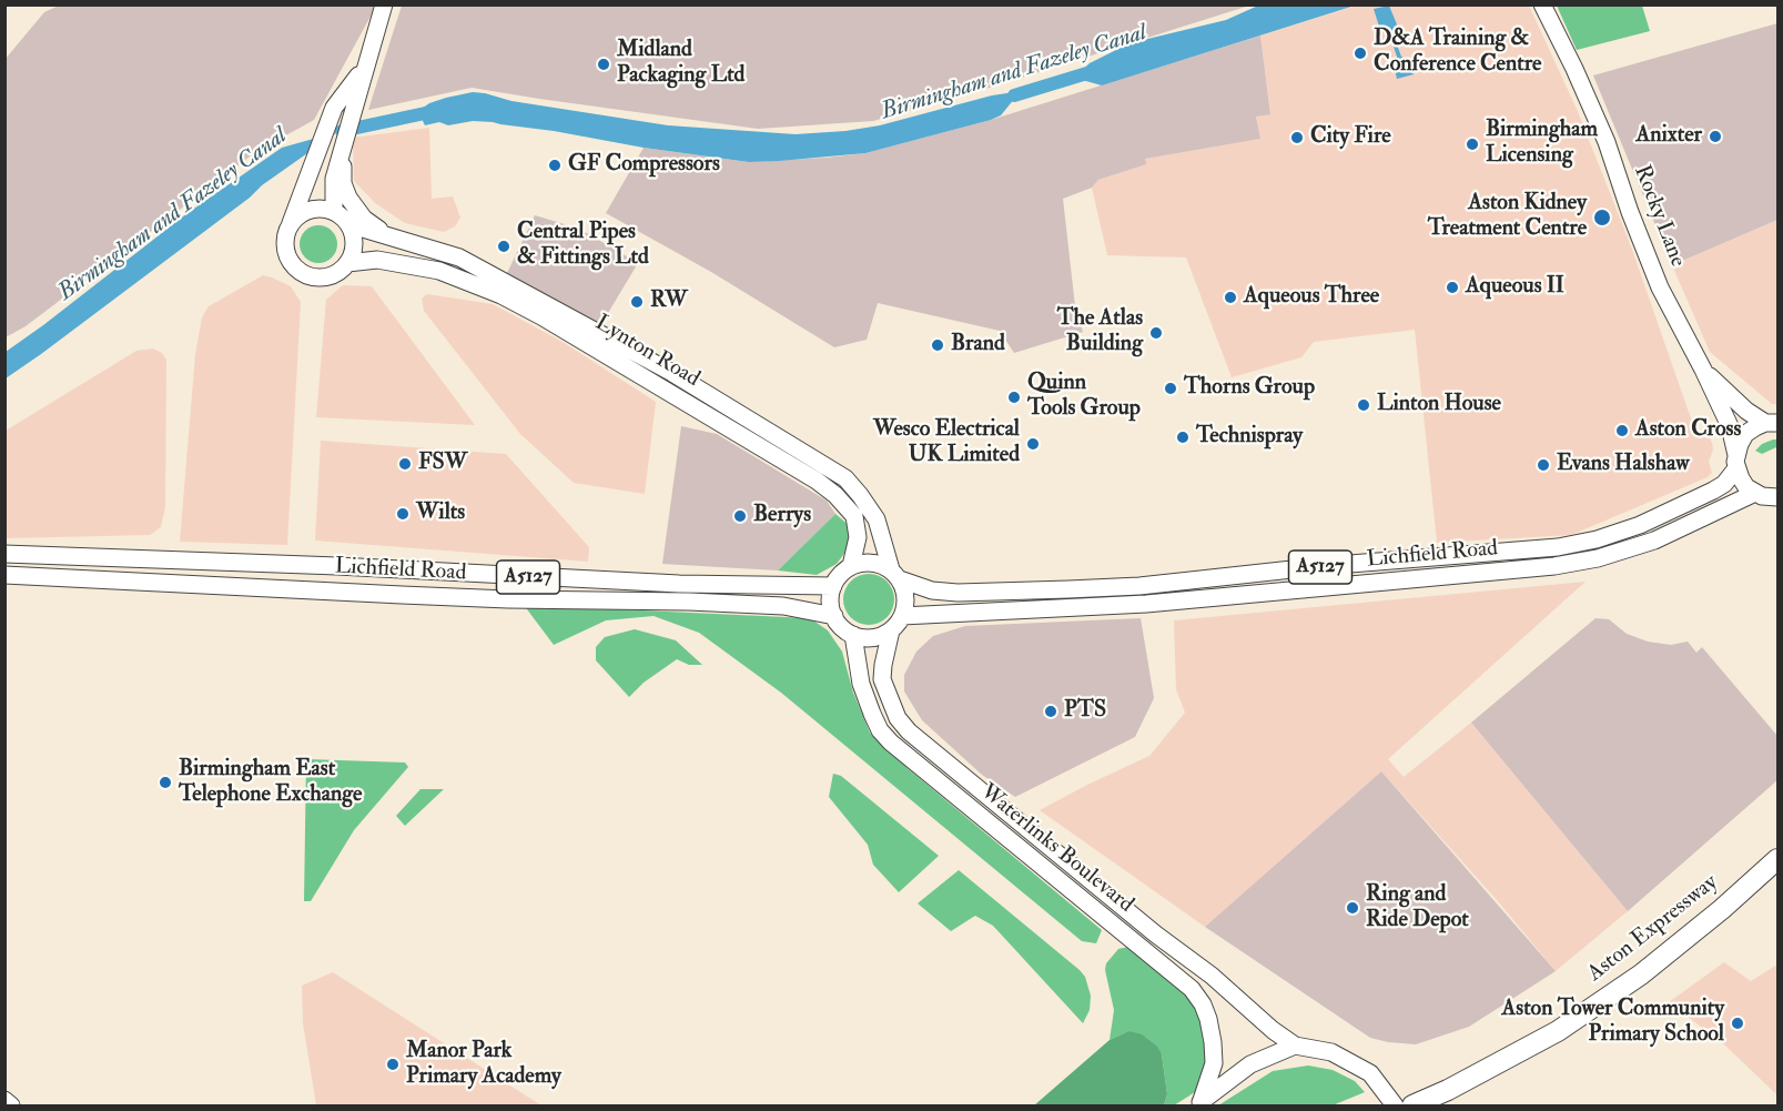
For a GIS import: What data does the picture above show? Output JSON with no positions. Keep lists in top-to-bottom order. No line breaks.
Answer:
{"streets":{"highway":["Aston Expressway"],"main road":["Rocky Lane","Lynton Road","Lichfield Road","A5127","Waterlinks Boulevard"]},"crossings":[["Rocky Lane","Lichfield Road"],["Lynton Road","Lichfield Road"],["Lynton Road","Waterlinks Boulevard"],["Lichfield Road","Waterlinks Boulevard"]],"water":["Birmingham and Fazeley Canal"],"places":["D&A Training & Conference Centre","Midland Packaging Ltd","Anixter","City Fire","Birmingham Licensing","GF Compressors","Aston Kidney Treatment Centre","Central Pipes & Fittings Ltd","Aqueous II","Aqueous Three","RW","The Atlas Building","Brand","Thorns Group","Quinn Tools Group","Linton House","Aston Cross","Technispray","Wesco Electrical UK Limited","FSW","Evans Halshaw","Wilts","Berrys","PTS","Birmingham East Telephone Exchange","Ring and Ride Depot","Aston Tower Community Primary School","Manor Park Primary Academy"]}
